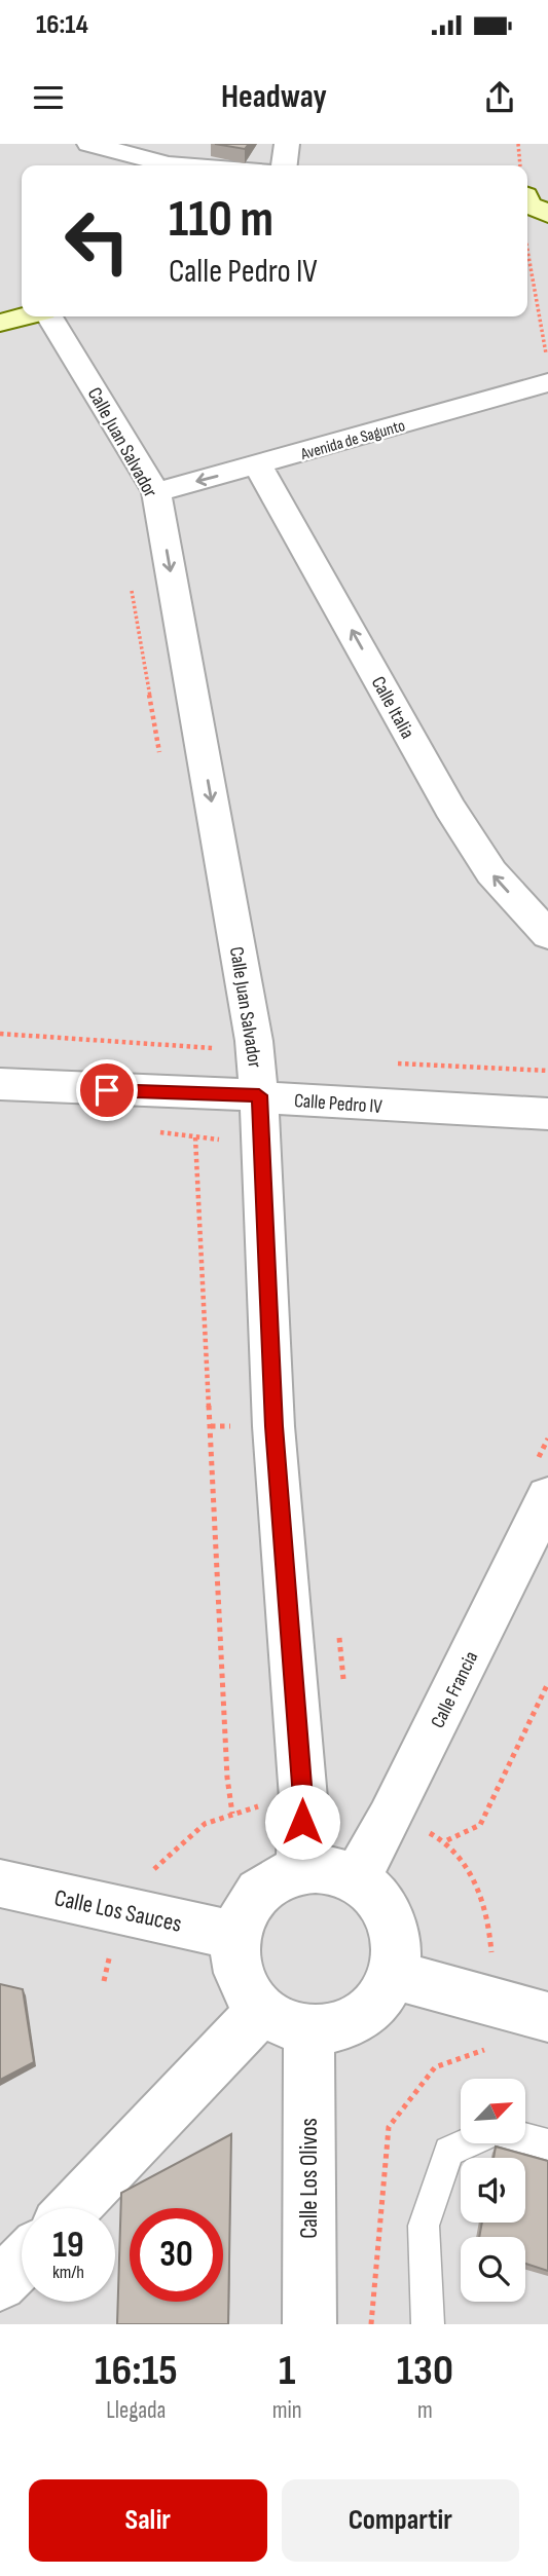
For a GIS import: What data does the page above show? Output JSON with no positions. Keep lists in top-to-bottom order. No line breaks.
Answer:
{"streets":{"street":["Avenida de Sagunto","Calle Juan Salvador","Calle Italia","Calle Pedro IV","Calle Francia","Calle Los Sauces","Calle Los Olivos"]},"crossings":[["Avenida de Sagunto","Calle Juan Salvador"],["Avenida de Sagunto","Calle Italia"],["Calle Juan Salvador","Calle Pedro IV"],["Calle Juan Salvador","Calle Francia"],["Calle Juan Salvador","Calle Los Sauces"],["Calle Juan Salvador","Calle Los Olivos"],["Calle Francia","Calle Los Sauces"],["Calle Francia","Calle Los Olivos"],["Calle Los Sauces","Calle Los Olivos"]],"one_way":["Calle Juan Salvador","Calle Italia"],"north":"top right","page":{"status":"16:14","header":"Headway","turn":["110 m","Calle Pedro IV"],"speed":"19 km/h","limit":"30","eta":["16:15","Llegada","1","min","130","m"],"buttons":["Salir","Compartir"]}}
